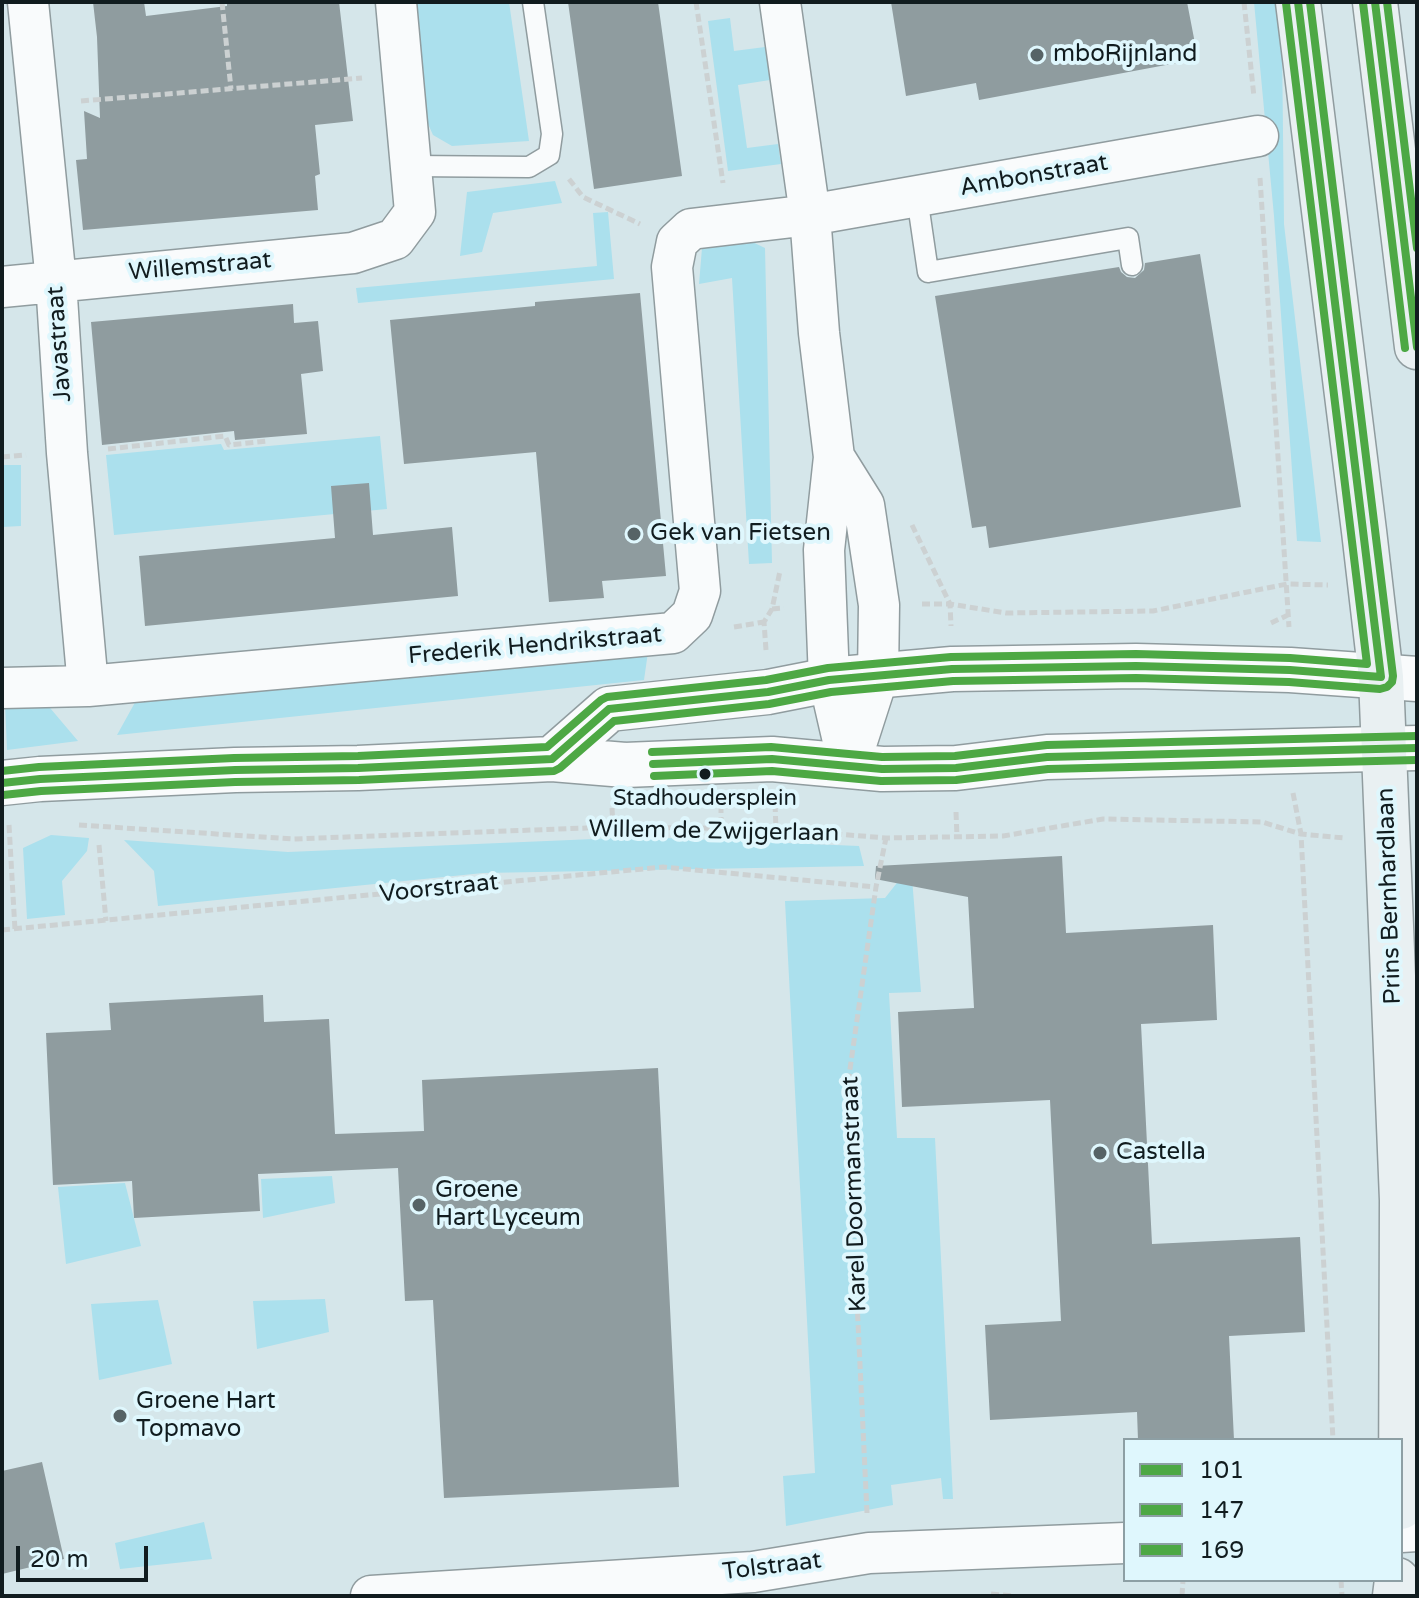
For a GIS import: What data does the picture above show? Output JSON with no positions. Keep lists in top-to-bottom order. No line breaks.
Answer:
{"streets":{"main road":["Prins Bernhardlaan"],"street":["Ambonstraat","Willemstraat","Javastraat","Frederik Hendrikstraat","Tolstraat"],"path":["Willem de Zwijgerlaan","Voorstraat","Karel Doormanstraat"]},"crossings":[["Willemstraat","Javastraat"],["Javastraat","Frederik Hendrikstraat"],["Willem de Zwijgerlaan","Prins Bernhardlaan"],["Willem de Zwijgerlaan","Karel Doormanstraat"],["Voorstraat","Karel Doormanstraat"],["Karel Doormanstraat","Tolstraat"]],"places":["mboRijnland","Gek van Fietsen","Stadhoudersplein","Castella","Groene Hart Lyceum","Groene Hart Topmavo"],"lines":["transit line 101","transit line 147","transit line 169"],"legend":["101","147","169"],"scale_bar":"20 m"}
